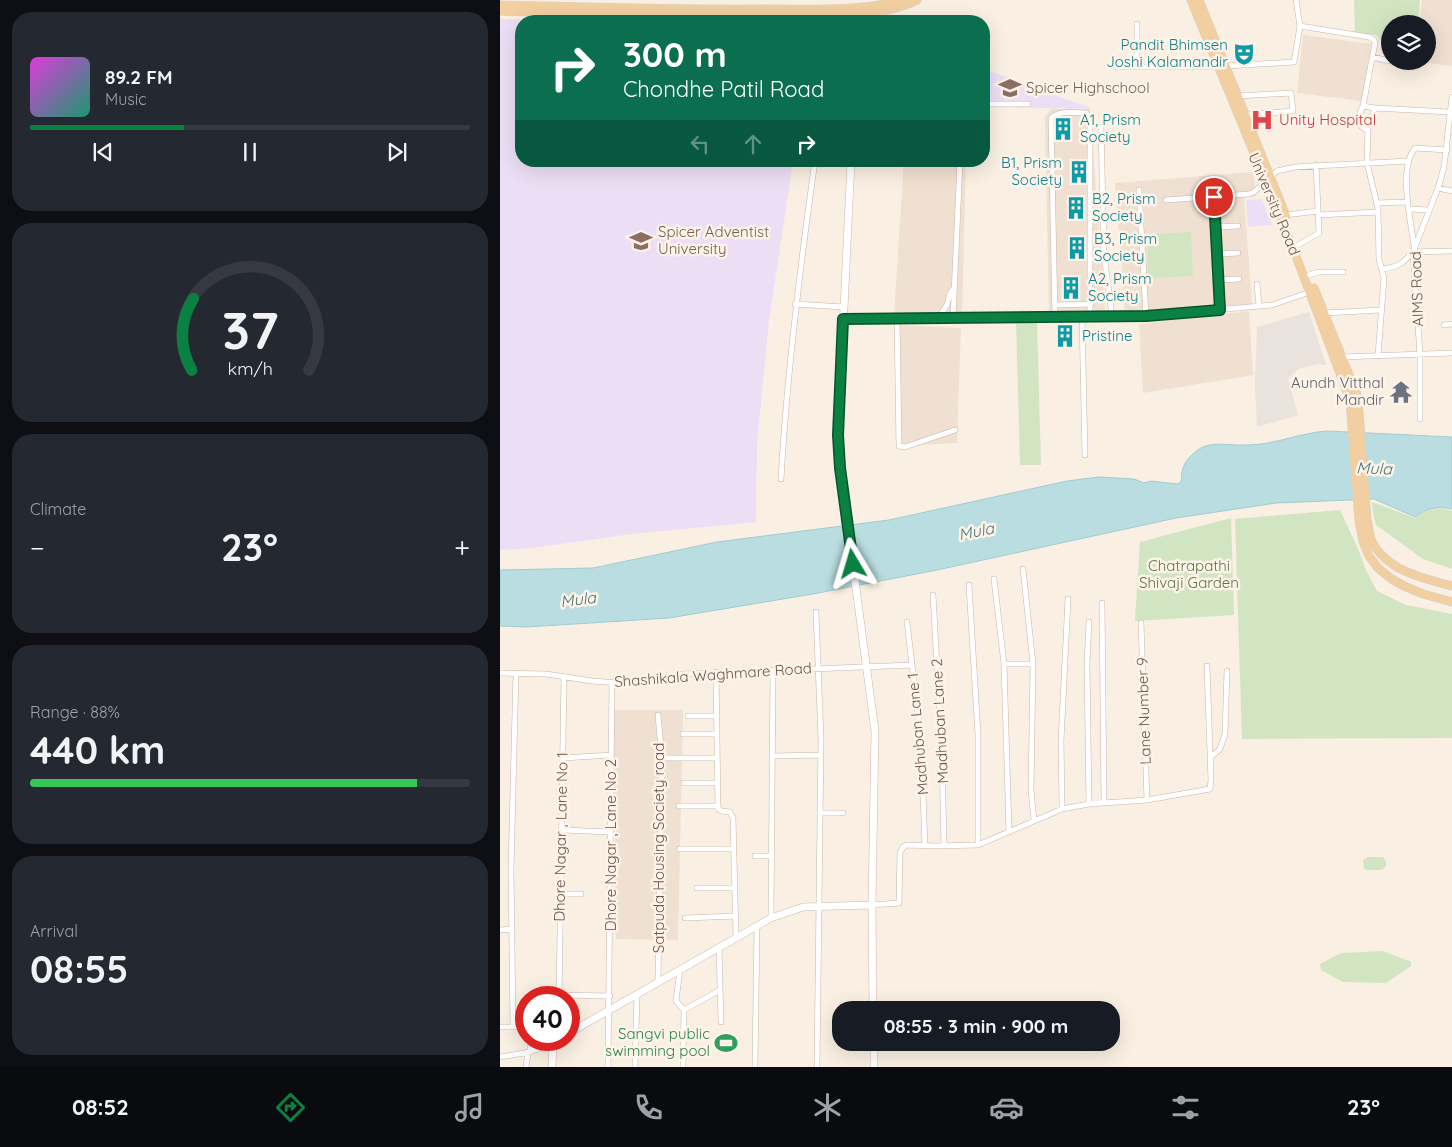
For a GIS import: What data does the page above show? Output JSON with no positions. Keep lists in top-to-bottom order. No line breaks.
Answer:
{"streets":{"main road":["University Road"],"street":["AIMS Road","Shashikala Waghmare Road","Lane Number 9","Madhuban Lane 2","Madhuban Lane 1","Dhore Nagar , Lane No 1","Dhore Nagar , Lane No 2","Satpuda Housing Society road"]},"crossings":[["Shashikala Waghmare Road","Madhuban Lane 1"],["Shashikala Waghmare Road","Dhore Nagar , Lane No 1"],["Shashikala Waghmare Road","Dhore Nagar , Lane No 2"]],"water":["Mula"],"parks":["Chatrapathi Shivaji Garden"],"places":{"theatre":["Pandit Bhimsen Joshi Kalamandir"],"school or university":["Spicer Highschool","Spicer Adventist University"],"hospital":["Unity Hospital"],"building":["A1, Prism Society","B1, Prism Society","B2, Prism Society","B3, Prism Society","A2, Prism Society","Pristine"],"temple":["Aundh Vitthal Mandir"],"sports":["Sangvi public swimming pool"]},"page":{"turn":["300 m","Chondhe Patil Road"],"song":["89.2 FM","Music"],"tile":["Climate",["Range · 88%","440 km"],["Arrival","08:55"]],"heat":["−","23°","+"],"limit":"40","trip":"08:55 · 3 min · 900 m","tabs":["08:52","23°"],"gauge":["37","km/h"]}}
